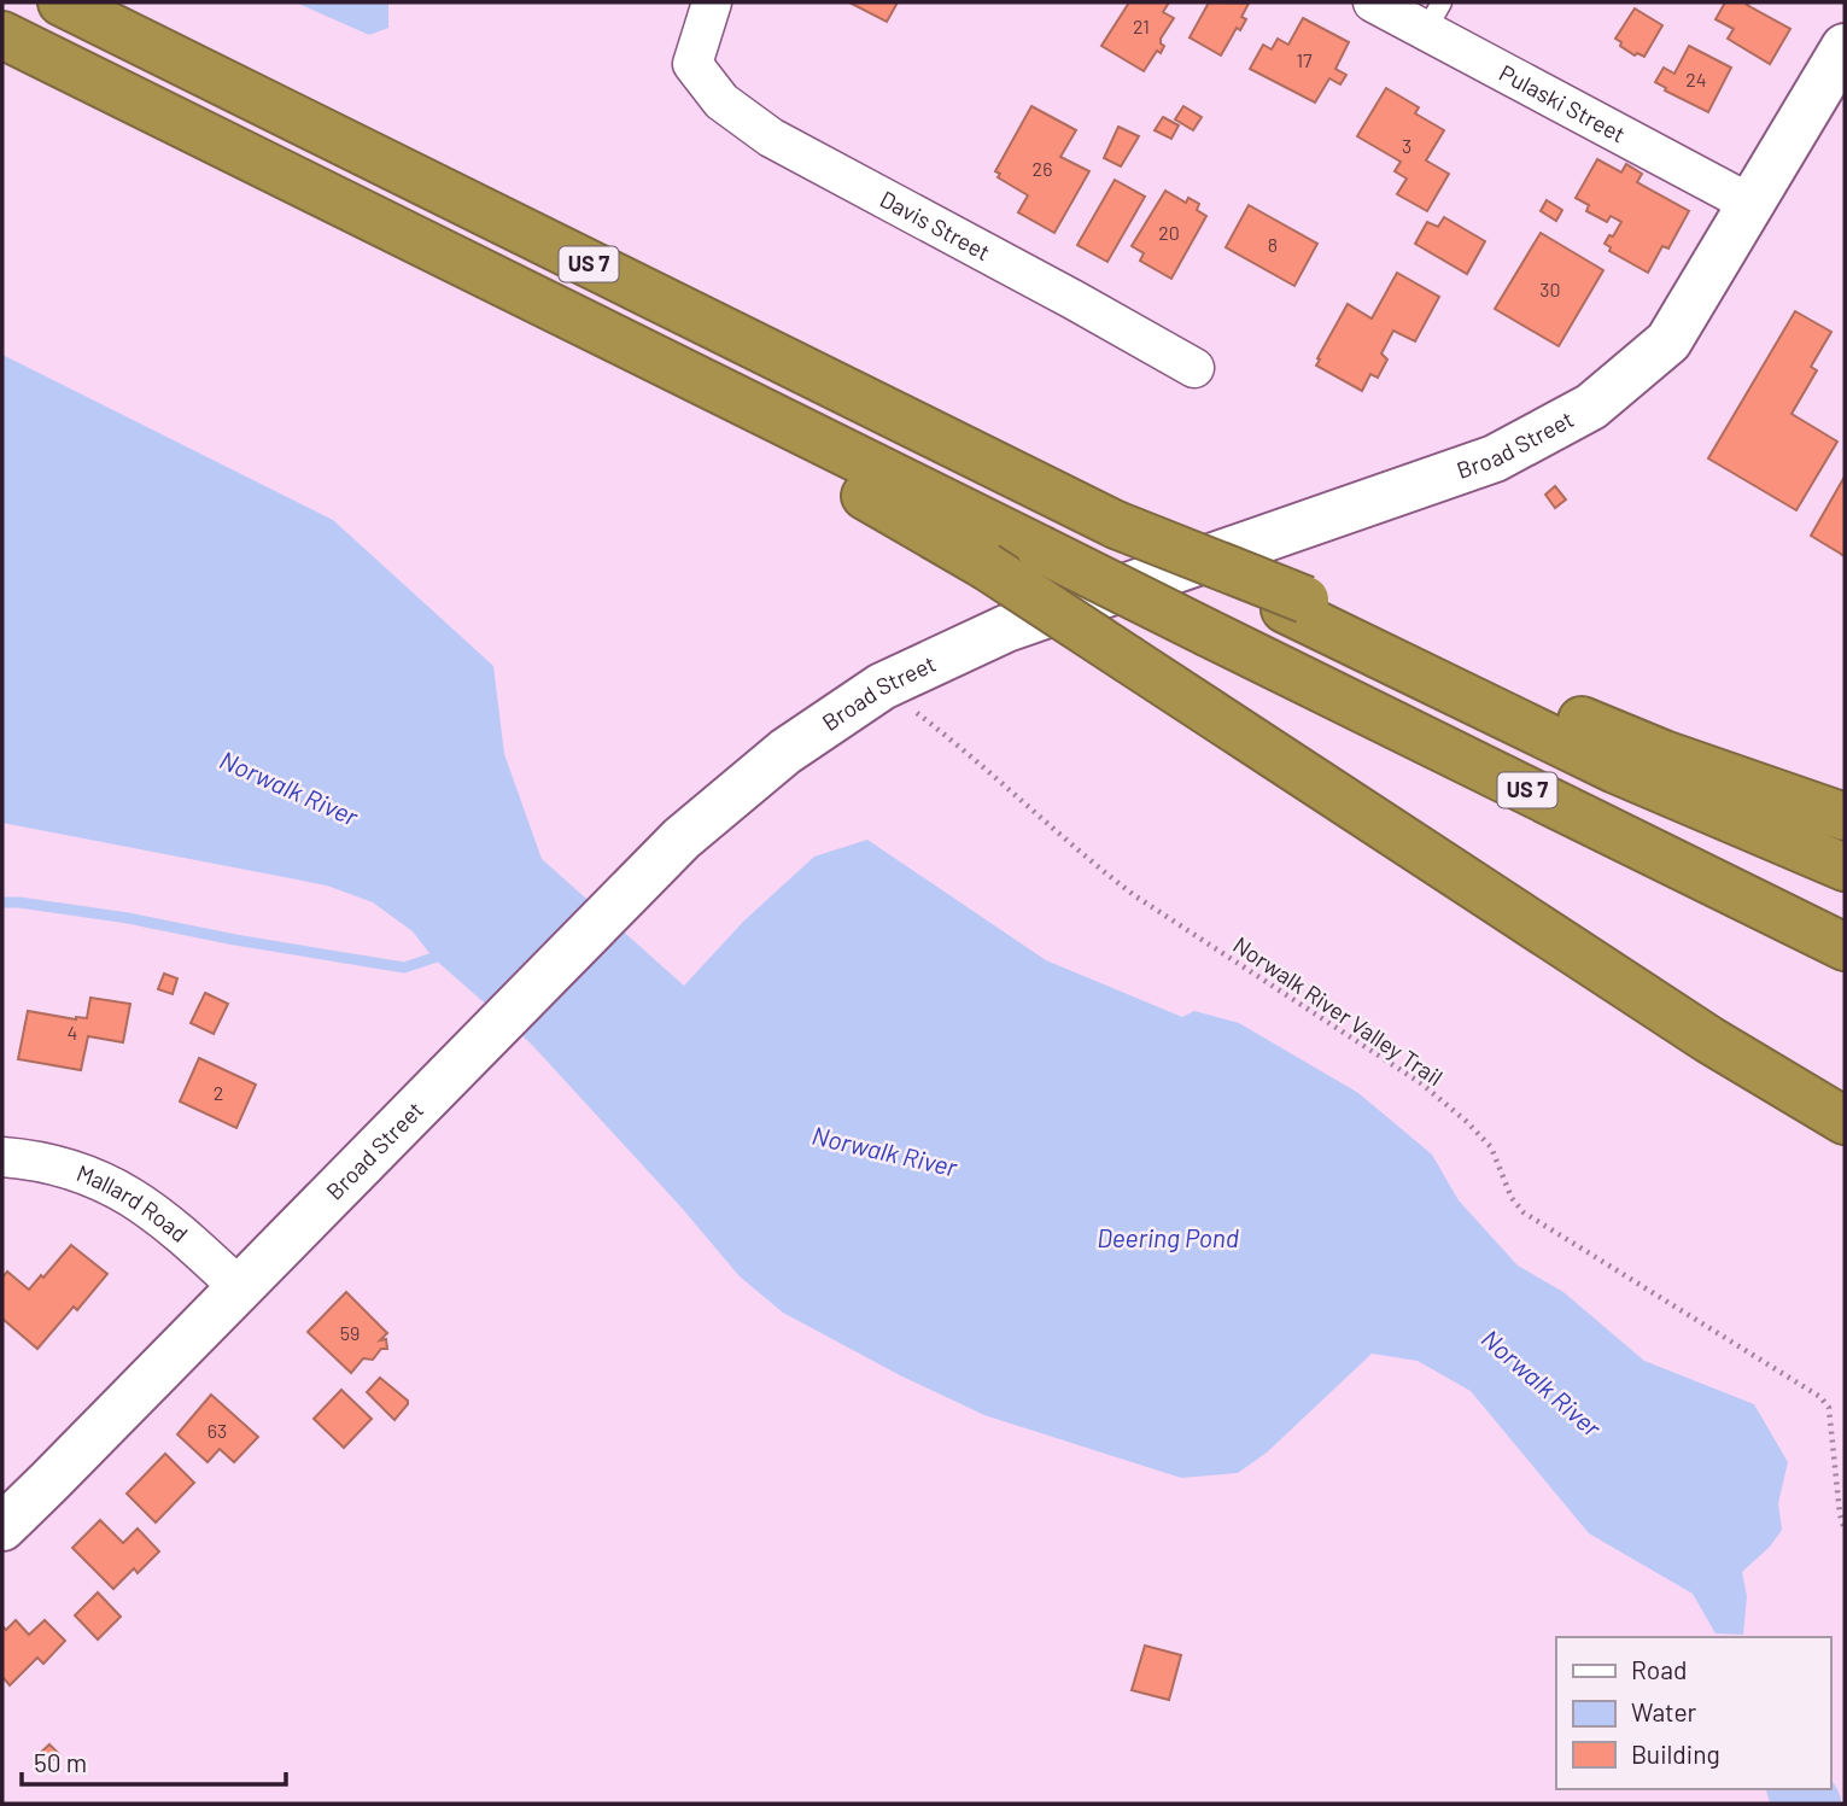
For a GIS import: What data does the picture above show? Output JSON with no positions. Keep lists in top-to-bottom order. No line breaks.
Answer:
{"streets":{"highway":["US 7"],"street":["Pulaski Street","Davis Street","Broad Street","Mallard Road"],"path":["Norwalk River Valley Trail"]},"crossings":[["Pulaski Street","Broad Street"],["Broad Street","Norwalk River Valley Trail"],["Broad Street","Mallard Road"]],"water":["Norwalk River","Deering Pond"],"house_numbers":["21","17","24","3","26","20","8","30","4","2","59","63"],"legend":["Road","Water","Building"],"scale_bar":"50 m"}
